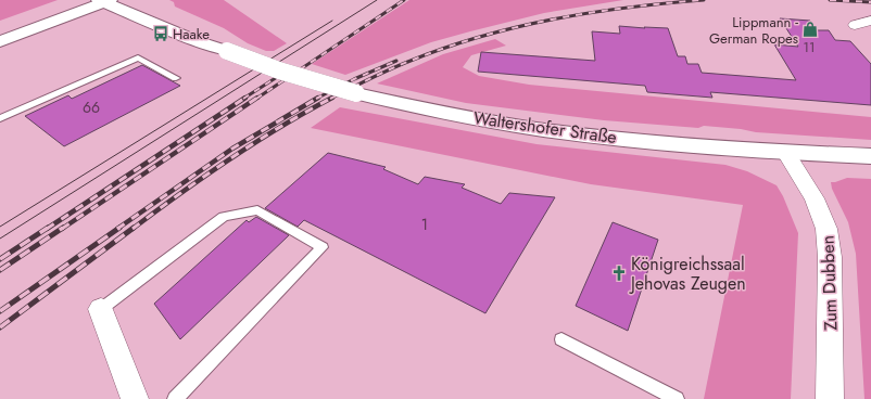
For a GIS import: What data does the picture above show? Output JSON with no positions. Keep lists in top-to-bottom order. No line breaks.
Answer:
{"streets":{"main road":["Waltershofer Straße"],"street":["Zum Dubben"]},"crossings":[["Waltershofer Straße","Zum Dubben"]],"places":{"shop":["Lippmann - German Ropes"],"bus stop":["Haake"],"church":["Königreichssaal Jehovas Zeugen"]},"house_numbers":["11","66","1"]}
